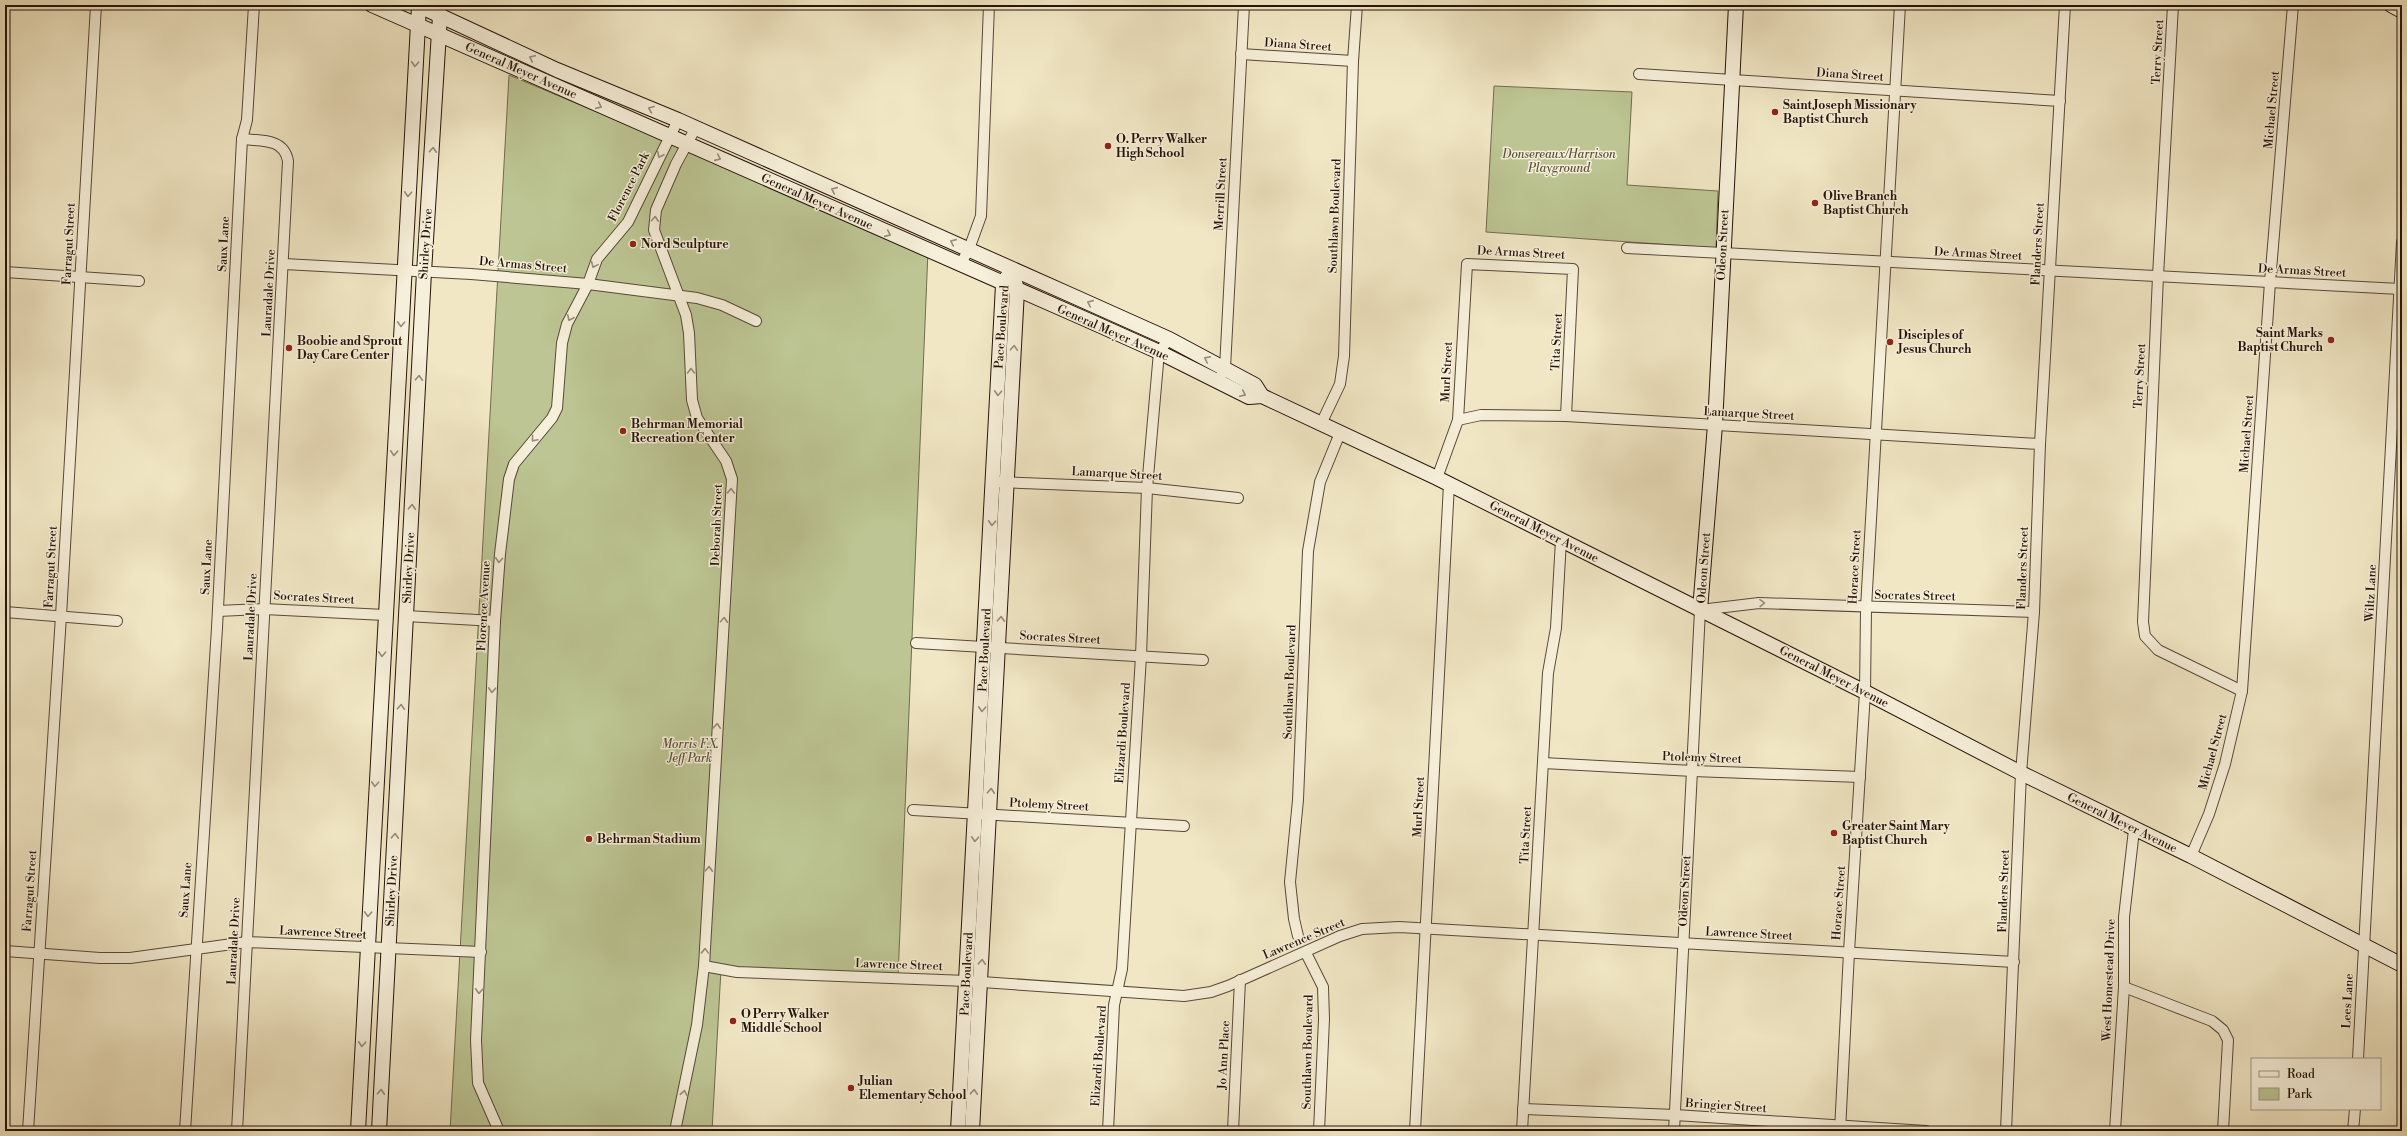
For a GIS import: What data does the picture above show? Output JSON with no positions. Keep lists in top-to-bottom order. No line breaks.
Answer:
{"streets":{"street":["Diana Street","Terry Street","General Meyer Avenue","Michael Street","Florence Park","Merrill Street","Southlawn Boulevard","Farragut Street","Saux Lane","Shirley Drive","Flanders Street","Odeon Street","De Armas Street","Lauradale Drive","Pace Boulevard","Tita Street","Murl Street","Lamarque Street","Deborah Street","Horace Street","Wiltz Lane","Socrates Street","Florence Avenue","Elizardi Boulevard","Ptolemy Street","Lawrence Street","West Homestead Drive","Lees Lane","Jo Ann Place","Bringier Street"]},"crossings":[["Diana Street","Merrill Street"],["Diana Street","Southlawn Boulevard"],["Diana Street","Flanders Street"],["Diana Street","Odeon Street"],["Diana Street","Horace Street"],["Terry Street","Michael Street"],["Terry Street","De Armas Street"],["General Meyer Avenue","Michael Street"],["General Meyer Avenue","Florence Park"],["General Meyer Avenue","Merrill Street"],["General Meyer Avenue","Southlawn Boulevard"],["General Meyer Avenue","Shirley Drive"],["General Meyer Avenue","Flanders Street"],["General Meyer Avenue","Odeon Street"],["General Meyer Avenue","Pace Boulevard"],["General Meyer Avenue","Tita Street"],["General Meyer Avenue","Murl Street"],["General Meyer Avenue","Deborah Street"],["General Meyer Avenue","Horace Street"],["General Meyer Avenue","Wiltz Lane"],["General Meyer Avenue","Socrates Street"],["General Meyer Avenue","Elizardi Boulevard"],["General Meyer Avenue","West Homestead Drive"],["General Meyer Avenue","Lees Lane"],["Michael Street","De Armas Street"],["Florence Park","De Armas Street"],["Florence Park","Florence Avenue"],["Southlawn Boulevard","Lawrence Street"],["Farragut Street","Lawrence Street"],["Saux Lane","Lauradale Drive"],["Saux Lane","Socrates Street"],["Saux Lane","Lawrence Street"],["Shirley Drive","De Armas Street"],["Shirley Drive","Socrates Street"],["Shirley Drive","Lawrence Street"],["Flanders Street","De Armas Street"],["Flanders Street","Lamarque Street"],["Flanders Street","Socrates Street"],["Flanders Street","Lawrence Street"],["Odeon Street","De Armas Street"],["Odeon Street","Lamarque Street"],["Odeon Street","Socrates Street"],["Odeon Street","Ptolemy Street"],["Odeon Street","Lawrence Street"],["Odeon Street","Bringier Street"],["De Armas Street","Lauradale Drive"],["De Armas Street","Tita Street"],["De Armas Street","Murl Street"],["De Armas Street","Deborah Street"],["De Armas Street","Horace Street"],["De Armas Street","Wiltz Lane"],["De Armas Street","Florence Avenue"],["Lauradale Drive","Socrates Street"],["Lauradale Drive","Lawrence Street"],["Pace Boulevard","Lamarque Street"],["Pace Boulevard","Socrates Street"],["Pace Boulevard","Ptolemy Street"],["Pace Boulevard","Lawrence Street"],["Tita Street","Lamarque Street"],["Tita Street","Ptolemy Street"],["Tita Street","Lawrence Street"],["Tita Street","Bringier Street"],["Murl Street","Lamarque Street"],["Murl Street","Lawrence Street"],["Lamarque Street","Horace Street"],["Lamarque Street","Elizardi Boulevard"],["Deborah Street","Lawrence Street"],["Horace Street","Socrates Street"],["Horace Street","Ptolemy Street"],["Horace Street","Lawrence Street"],["Horace Street","Bringier Street"],["Wiltz Lane","Lees Lane"],["Socrates Street","Elizardi Boulevard"],["Florence Avenue","Lawrence Street"],["Elizardi Boulevard","Ptolemy Street"],["Elizardi Boulevard","Lawrence Street"],["Lawrence Street","Jo Ann Place"]],"one_way":["Florence Park","Deborah Street","Florence Avenue"],"parks":["Donsereaux/Harrison Playground","Morris F.X. Jeff Park"],"places":["Saint Joseph Missionary Baptist Church","O. Perry Walker High School","Olive Branch Baptist Church","Nord Sculpture","Saint Marks Baptist Church","Disciples of Jesus Church","Boobie and Sprout Day Care Center","Behrman Memorial Recreation Center","Greater Saint Mary Baptist Church","Behrman Stadium","O Perry Walker Middle School","Julian Elementary School"],"legend":["Road","Park"]}
